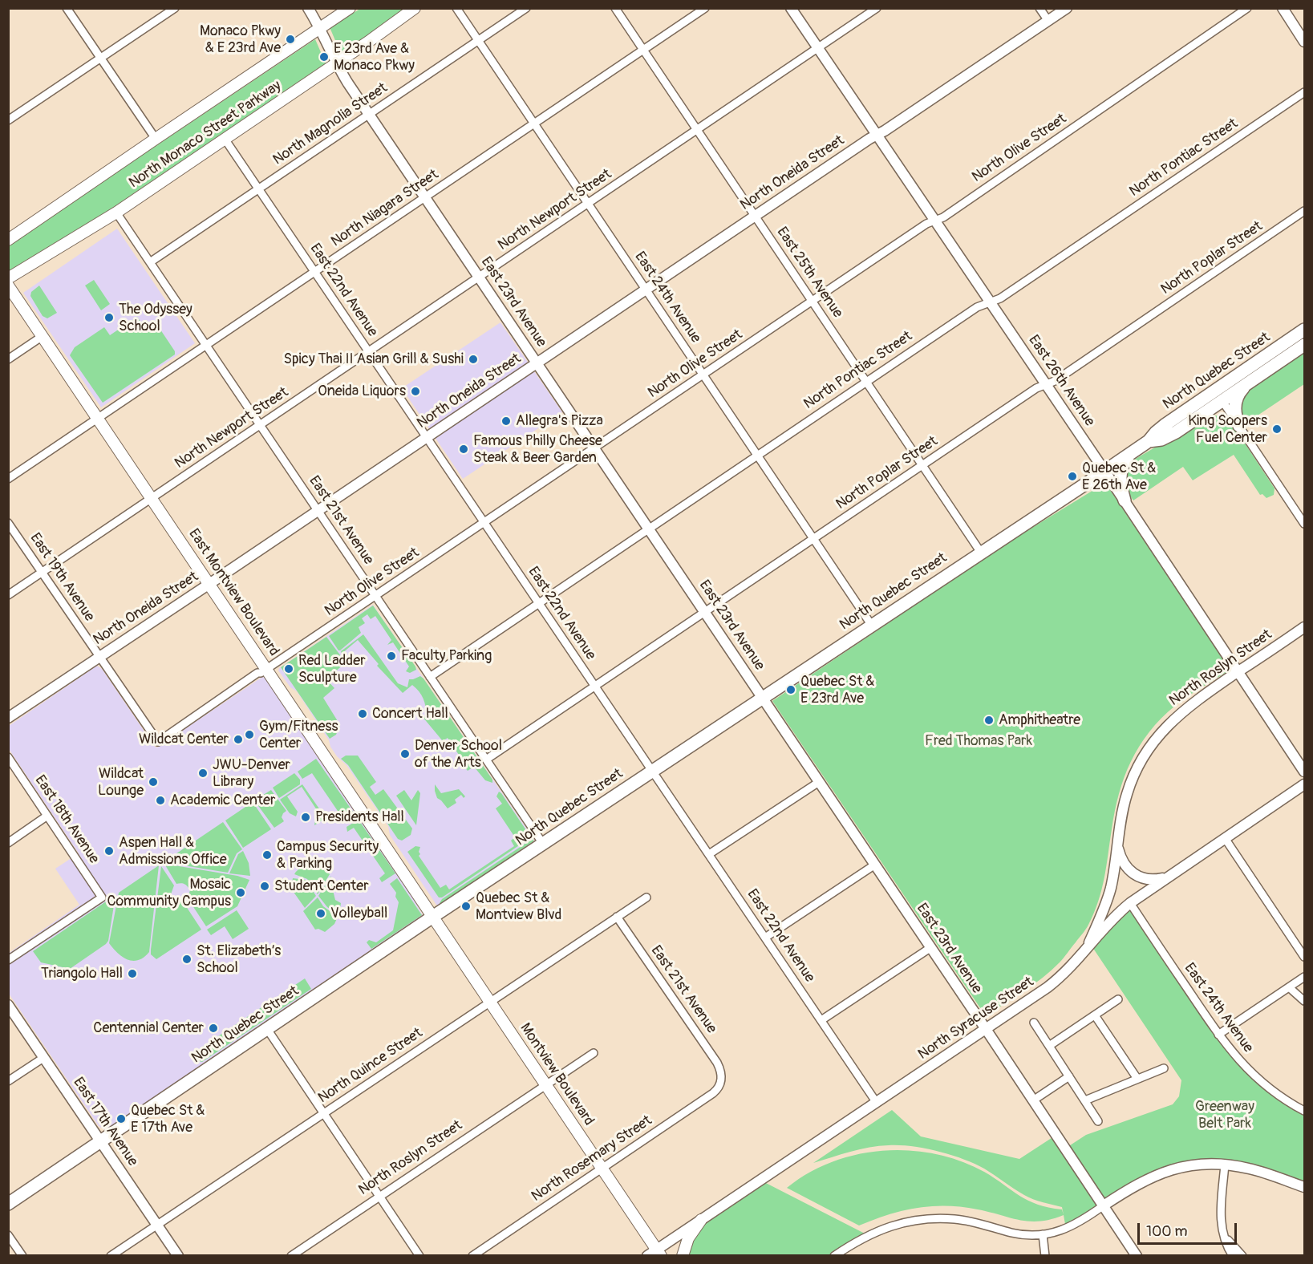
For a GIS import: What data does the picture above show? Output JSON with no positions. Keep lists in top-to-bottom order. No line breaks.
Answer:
{"streets":{"main road":["North Monaco Street Parkway","North Quebec Street","East Montview Boulevard","Montview Boulevard"],"street":["North Magnolia Street","North Olive Street","North Pontiac Street","North Oneida Street","North Niagara Street","North Newport Street","North Poplar Street","East 25th Avenue","East 22nd Avenue","East 24th Avenue","East 23rd Avenue","East 26th Avenue","East 21st Avenue","East 19th Avenue","North Roslyn Street","East 18th Avenue","North Syracuse Street","North Quince Street","East 17th Avenue","North Rosemary Street"]},"crossings":[["North Magnolia Street","East 22nd Avenue"],["North Magnolia Street","East 24th Avenue"],["North Magnolia Street","East 23rd Avenue"],["North Magnolia Street","East 21st Avenue"],["North Monaco Street Parkway","East 22nd Avenue"],["North Monaco Street Parkway","East 23rd Avenue"],["North Monaco Street Parkway","East 21st Avenue"],["North Olive Street","East 25th Avenue"],["North Olive Street","East 22nd Avenue"],["North Olive Street","East 24th Avenue"],["North Olive Street","East 23rd Avenue"],["North Olive Street","East 26th Avenue"],["North Olive Street","East 21st Avenue"],["North Olive Street","East 19th Avenue"],["North Olive Street","East Montview Boulevard"],["North Pontiac Street","East 25th Avenue"],["North Pontiac Street","East 22nd Avenue"],["North Pontiac Street","East 24th Avenue"],["North Pontiac Street","East 23rd Avenue"],["North Pontiac Street","East 26th Avenue"],["North Pontiac Street","East 21st Avenue"],["North Oneida Street","East 25th Avenue"],["North Oneida Street","East 22nd Avenue"],["North Oneida Street","East 24th Avenue"],["North Oneida Street","East 23rd Avenue"],["North Oneida Street","East 26th Avenue"],["North Oneida Street","East 21st Avenue"],["North Oneida Street","East 19th Avenue"],["North Oneida Street","East Montview Boulevard"],["North Niagara Street","East 25th Avenue"],["North Niagara Street","East 22nd Avenue"],["North Niagara Street","East 24th Avenue"],["North Niagara Street","East 23rd Avenue"],["North Niagara Street","East 21st Avenue"],["North Niagara Street","East Montview Boulevard"],["North Newport Street","East 25th Avenue"],["North Newport Street","East 22nd Avenue"],["North Newport Street","East 24th Avenue"],["North Newport Street","East 23rd Avenue"],["North Newport Street","East 26th Avenue"],["North Newport Street","East 21st Avenue"],["North Newport Street","East 19th Avenue"],["North Newport Street","East Montview Boulevard"],["North Poplar Street","East 25th Avenue"],["North Poplar Street","East 22nd Avenue"],["North Poplar Street","East 24th Avenue"],["North Poplar Street","East 23rd Avenue"],["North Poplar Street","East 26th Avenue"],["North Poplar Street","East 21st Avenue"],["East 25th Avenue","North Quebec Street"],["East 22nd Avenue","North Quebec Street"],["East 22nd Avenue","North Syracuse Street"],["East 24th Avenue","North Quebec Street"],["East 24th Avenue","North Syracuse Street"],["East 23rd Avenue","North Quebec Street"],["East 23rd Avenue","North Syracuse Street"],["North Quebec Street","East 26th Avenue"],["North Quebec Street","East 21st Avenue"],["North Quebec Street","East Montview Boulevard"],["North Quebec Street","Montview Boulevard"],["North Quebec Street","East 17th Avenue"],["East 26th Avenue","North Roslyn Street"],["East 21st Avenue","North Quince Street"],["East 21st Avenue","North Rosemary Street"],["East Montview Boulevard","Montview Boulevard"],["North Roslyn Street","North Syracuse Street"],["North Roslyn Street","Montview Boulevard"],["North Syracuse Street","Montview Boulevard"],["North Quince Street","Montview Boulevard"],["North Quince Street","East 17th Avenue"],["Montview Boulevard","North Rosemary Street"]],"parks":["Fred Thomas Park","Greenway Belt Park"],"places":["Monaco Pkwy & E 23rd Ave","E 23rd Ave & Monaco Pkwy","The Odyssey School","Spicy Thai II Asian Grill & Sushi","Oneida Liquors","Allegra's Pizza","King Soopers Fuel Center","Famous Philly Cheese Steak & Beer Garden","Quebec St & E 26th Ave","Faculty Parking","Red Ladder Sculpture","Quebec St & E 23rd Ave","Concert Hall","Amphitheatre","Gym/Fitness Center","Wildcat Center","Denver School of the Arts","JWU-Denver Library","Wildcat Lounge","Academic Center","Presidents Hall","Aspen Hall & Admissions Office","Campus Security & Parking","Student Center","Mosaic Community Campus","Quebec St & Montview Blvd","Volleyball","St. Elizabeth’s School","Triangolo Hall","Centennial Center","Quebec St & E 17th Ave"],"scale_bar":"100 m"}
